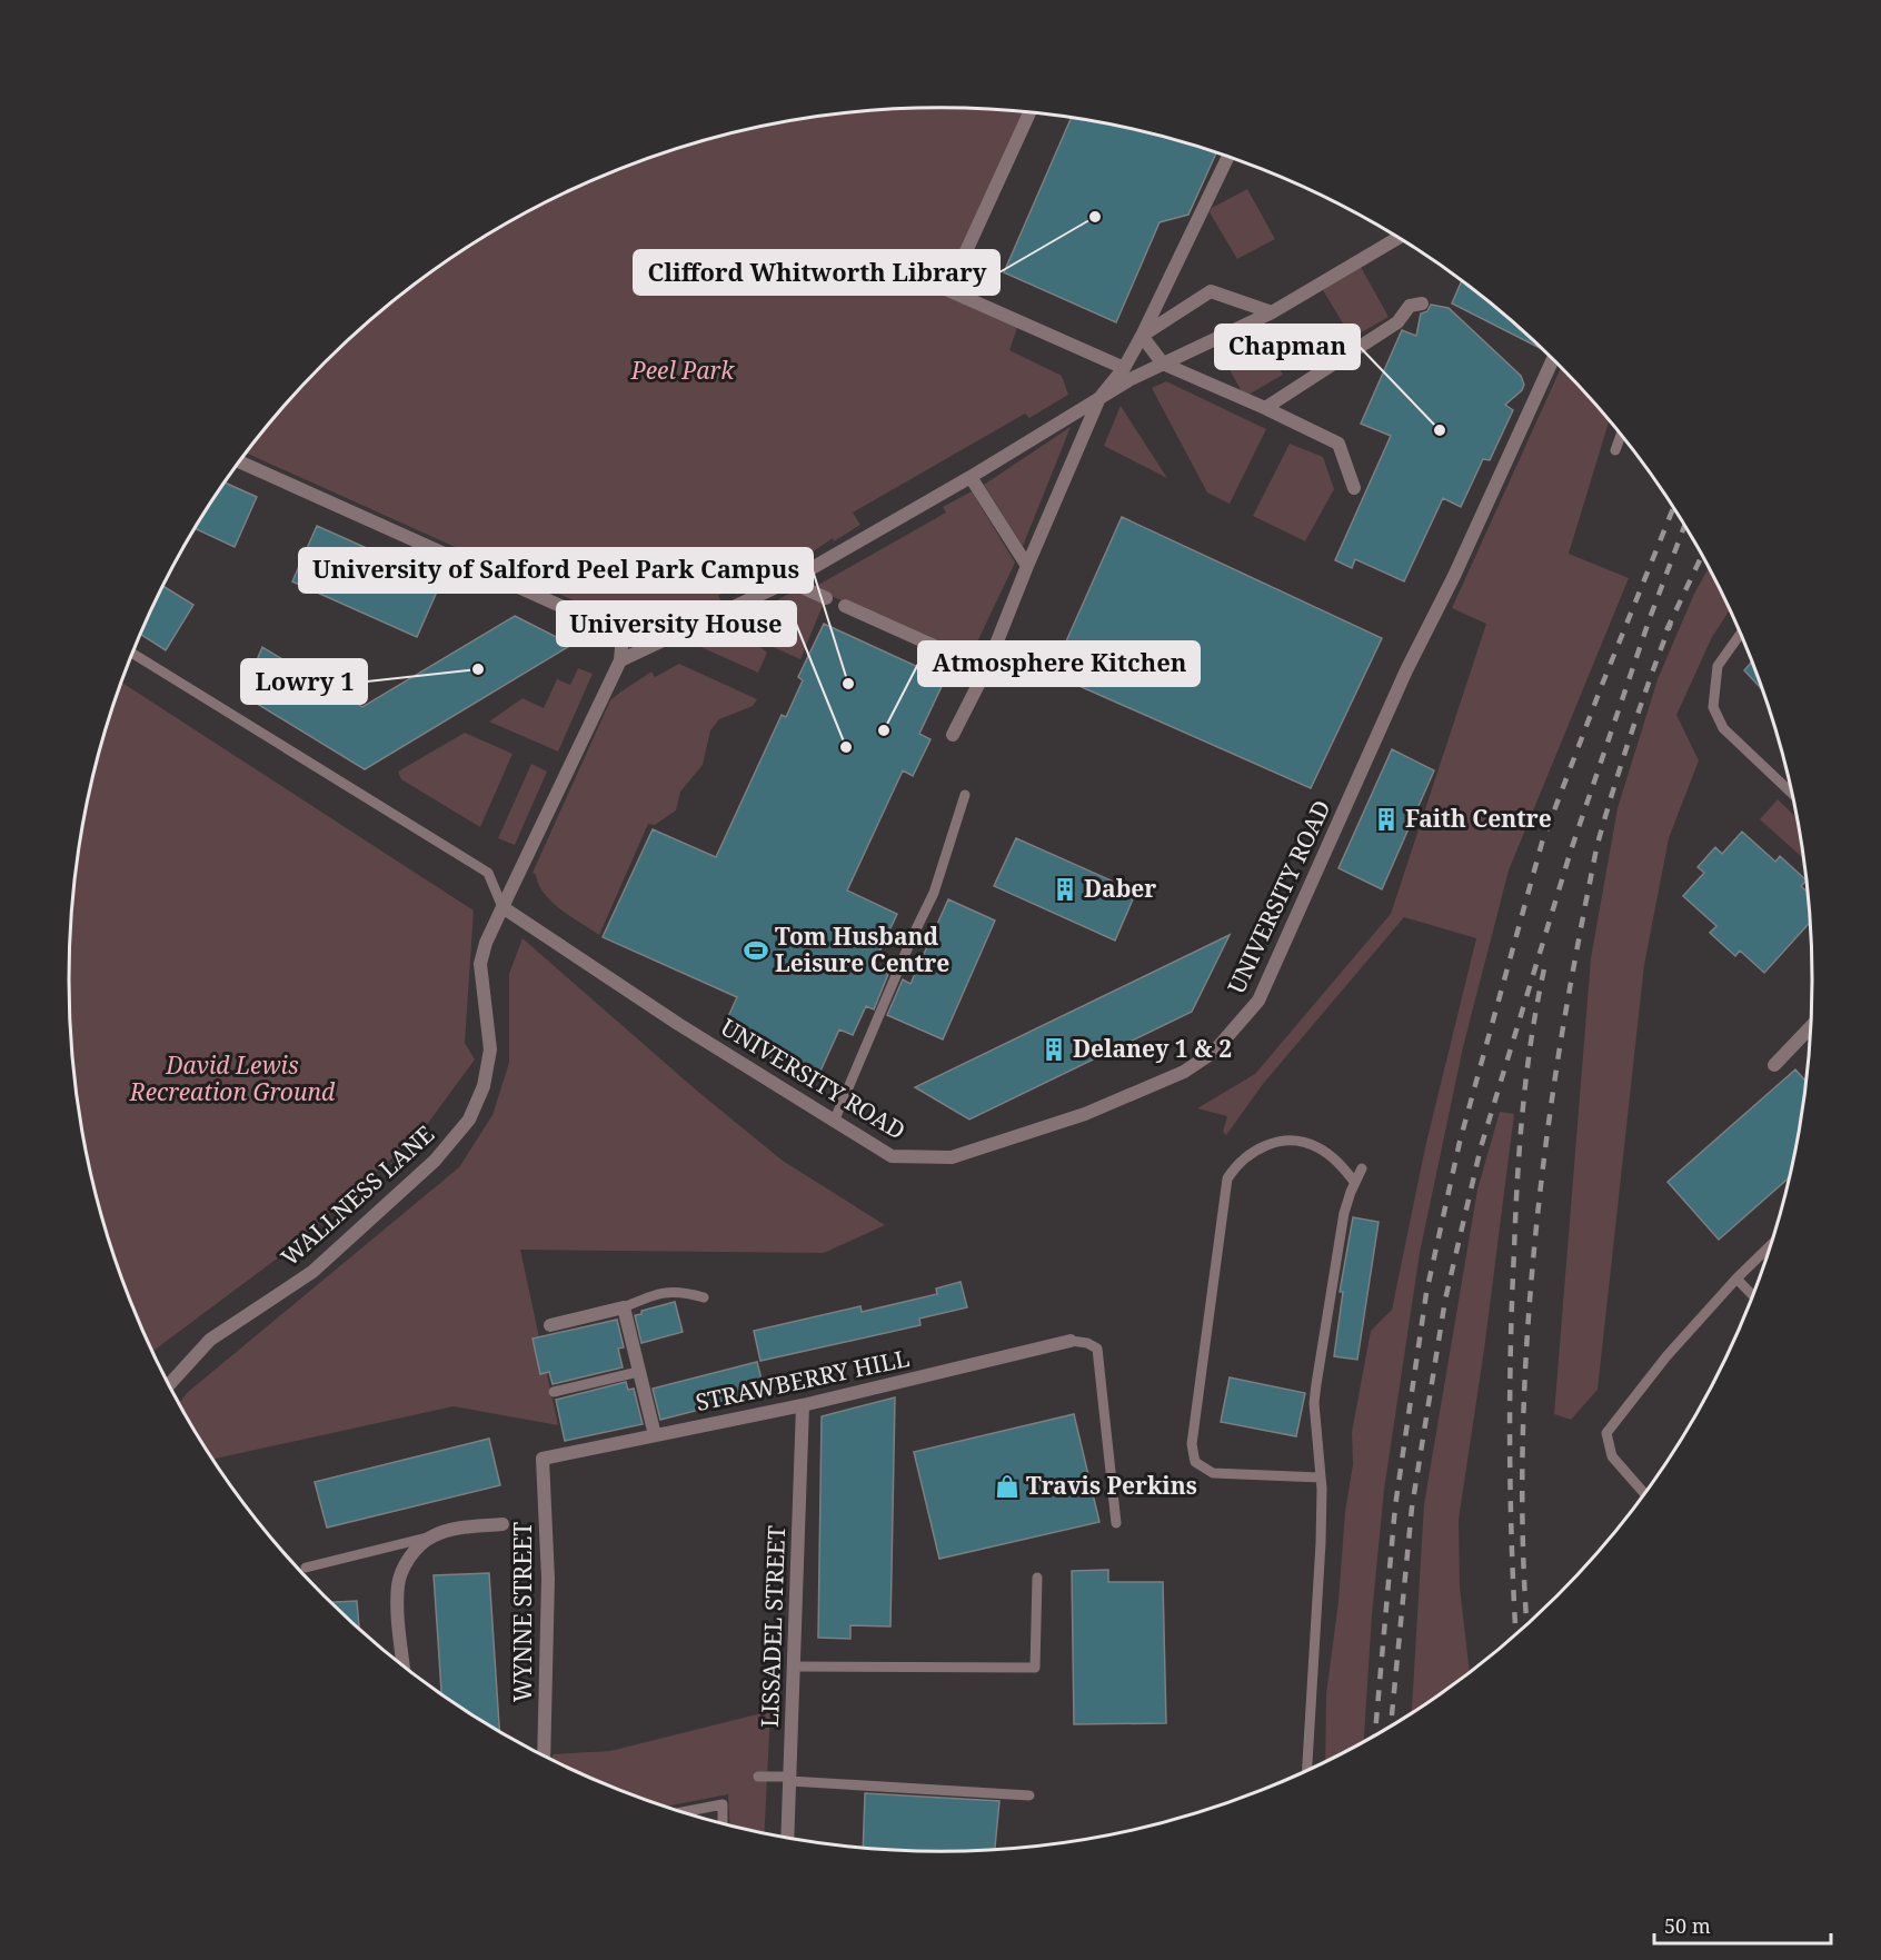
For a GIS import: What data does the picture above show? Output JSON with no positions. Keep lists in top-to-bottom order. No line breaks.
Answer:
{"streets":{"street":["UNIVERSITY ROAD","WALLNESS LANE","STRAWBERRY HILL","WYNNE STREET","LISSADEL STREET"]},"crossings":[["UNIVERSITY ROAD","WALLNESS LANE"],["STRAWBERRY HILL","WYNNE STREET"],["STRAWBERRY HILL","LISSADEL STREET"]],"parks":["Peel Park","David Lewis Recreation Ground"],"places":{"other":["Clifford Whitworth Library","Chapman","Lowry 1","University of Salford Peel Park Campus","Atmosphere Kitchen","University House"],"building":["Faith Centre","Daber","Delaney 1 & 2"],"sports":["Tom Husband Leisure Centre"],"shop":["Travis Perkins"]},"scale_bar":"50 m"}
